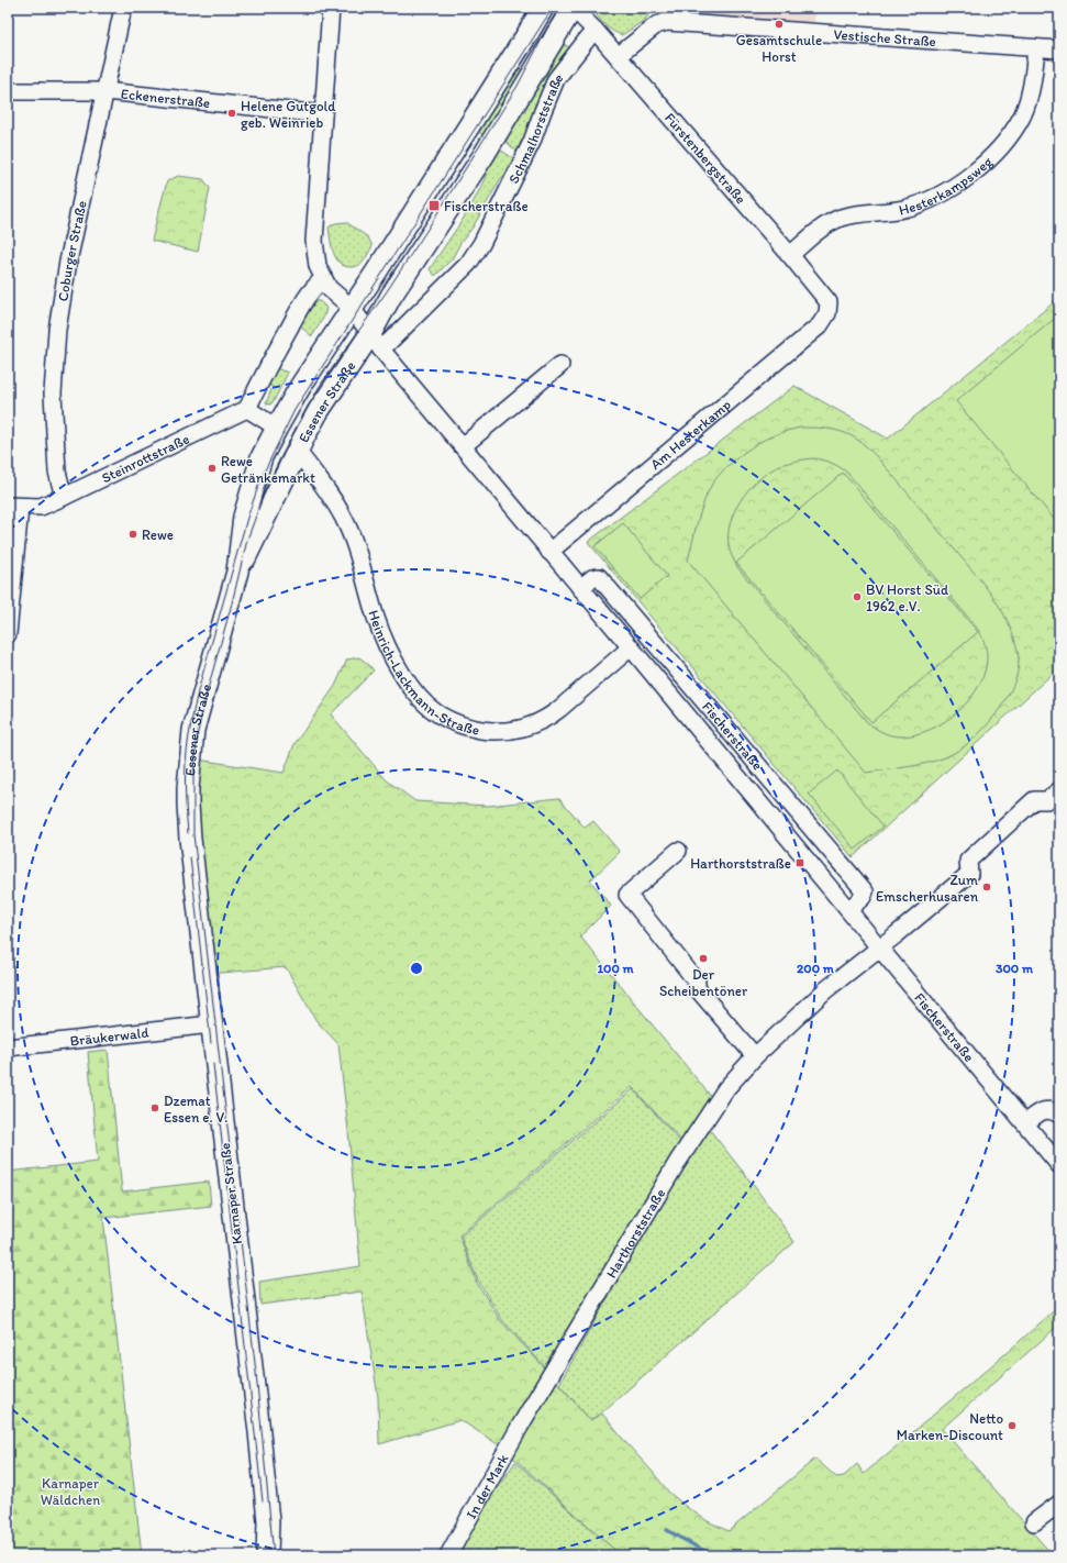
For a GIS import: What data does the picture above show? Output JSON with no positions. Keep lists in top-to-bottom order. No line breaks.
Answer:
{"streets":{"main road":["Schmalhorststraße","Essener Straße","Karnaper Straße"],"street":["Vestische Straße","Eckenerstraße","Fürstenbergstraße","Hesterkampsweg","Coburger Straße","Am Hesterkamp","Steinrottstraße","Heinrich-Lackmann-Straße","Fischerstraße","Bräukerwald","Harthorststraße","In der Mark"]},"crossings":[["Vestische Straße","Fürstenbergstraße"],["Vestische Straße","Hesterkampsweg"],["Eckenerstraße","Coburger Straße"],["Schmalhorststraße","Fürstenbergstraße"],["Schmalhorststraße","Essener Straße"],["Schmalhorststraße","Fischerstraße"],["Fürstenbergstraße","Hesterkampsweg"],["Fürstenbergstraße","Am Hesterkamp"],["Coburger Straße","Steinrottstraße"],["Essener Straße","Heinrich-Lackmann-Straße"],["Essener Straße","Fischerstraße"],["Essener Straße","Karnaper Straße"],["Am Hesterkamp","Fischerstraße"],["Heinrich-Lackmann-Straße","Fischerstraße"],["Fischerstraße","Harthorststraße"],["Bräukerwald","Karnaper Straße"],["Harthorststraße","In der Mark"]],"parks":["Karnaper Wäldchen"],"places":{"other":["Gesamtschule Horst","Helene Gutgold geb. Weinrieb","Rewe Getränkemarkt","Rewe","BV Horst Süd 1962 e.V.","Zum Emscherhusaren","Der Scheibentöner","Dzemat Essen e. V.","Netto Marken-Discount"],"transit":["Fischerstraße","Harthorststraße"]},"rings":["100 m","200 m","300 m"]}
